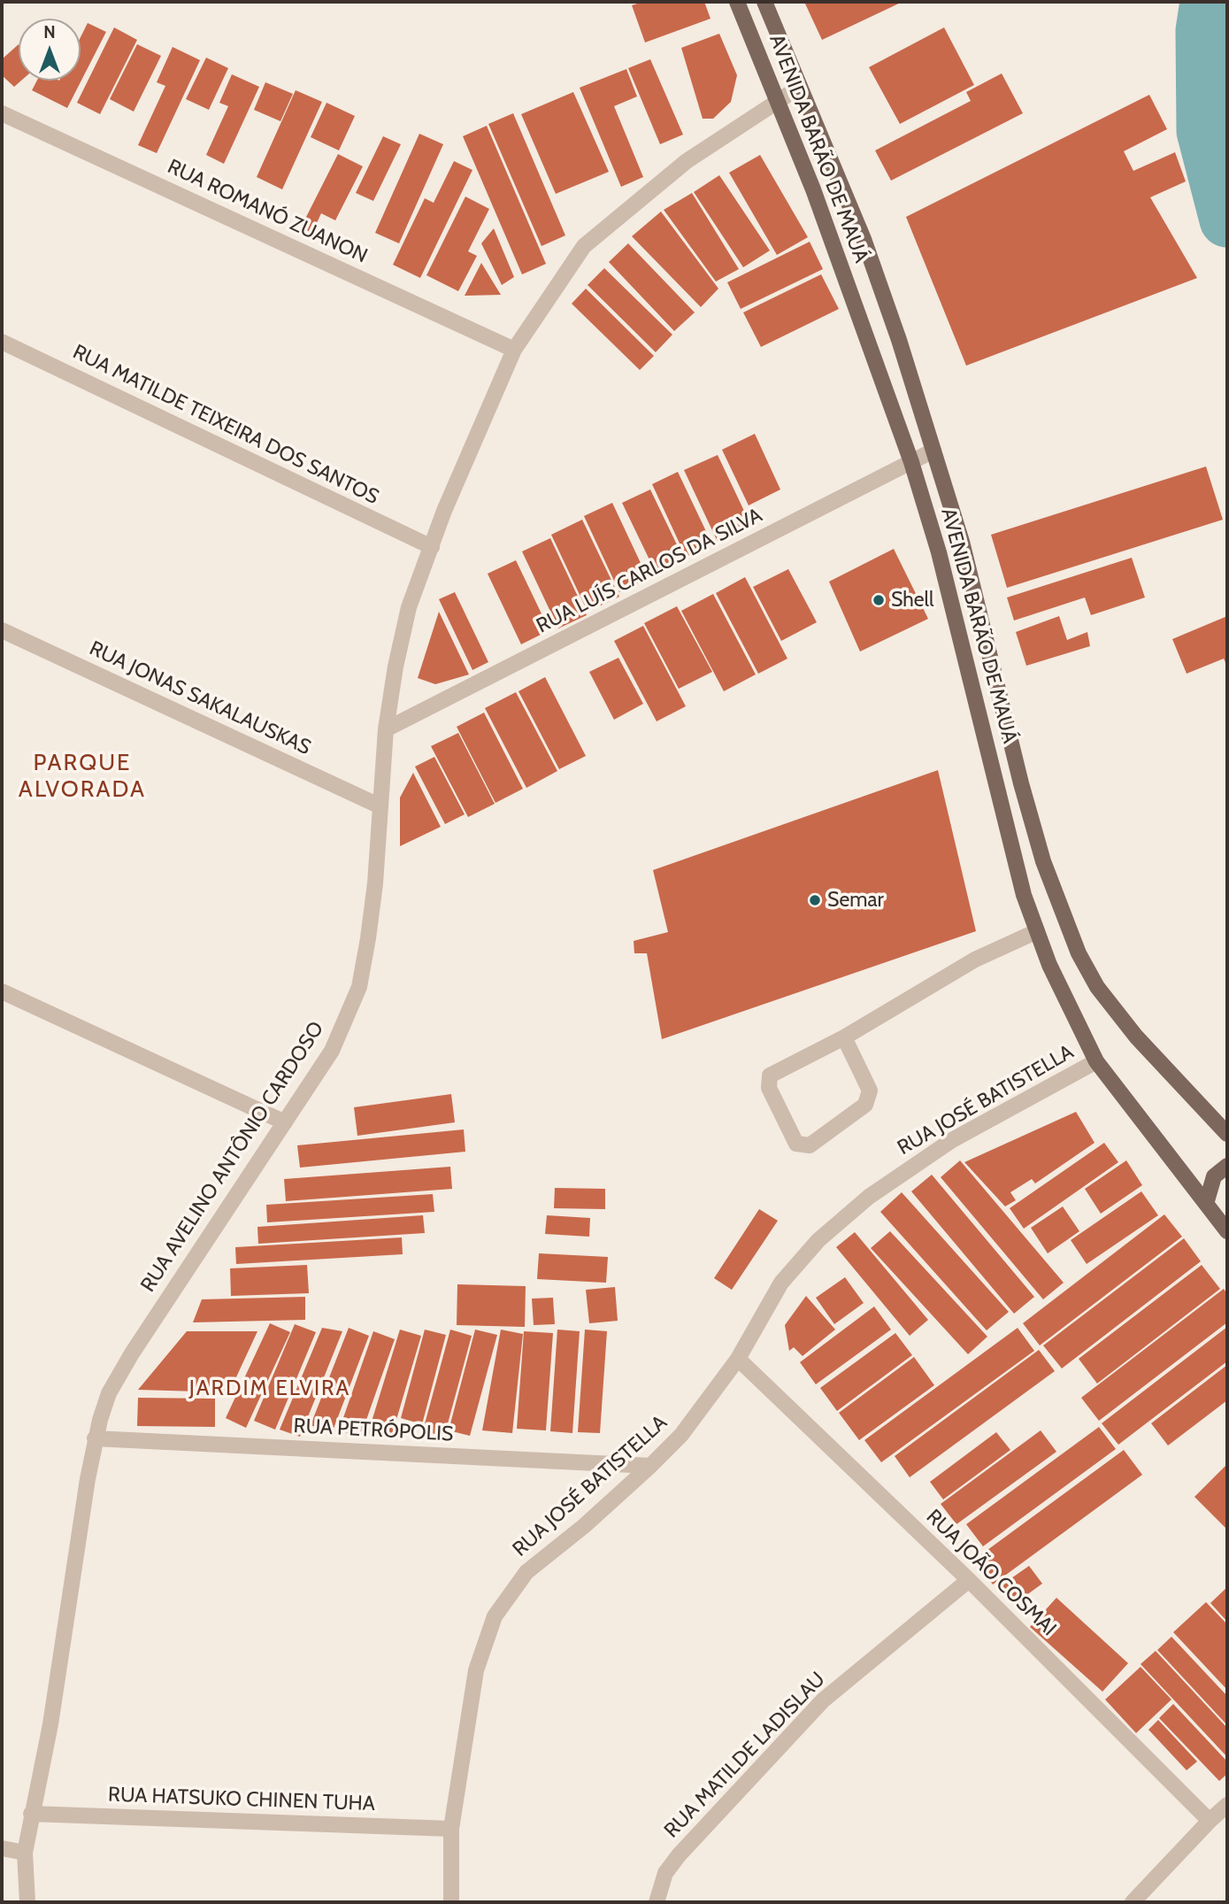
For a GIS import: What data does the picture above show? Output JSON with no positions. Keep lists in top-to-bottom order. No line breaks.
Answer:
{"streets":{"main road":["AVENIDA BARÃO DE MAUÁ"],"street":["RUA ROMANÓ ZUANON","RUA MATILDE TEIXEIRA DOS SANTOS","RUA LUÍS CARLOS DA SILVA","RUA JONAS SAKALAUSKAS","RUA JOSÉ BATISTELLA","RUA AVELINO ANTÔNIO CARDOSO","RUA PETRÓPOLIS","RUA JOÃO COSMAI","RUA MATILDE LADISLAU","RUA HATSUKO CHINEN TUHA"]},"crossings":[["AVENIDA BARÃO DE MAUÁ","RUA LUÍS CARLOS DA SILVA"],["AVENIDA BARÃO DE MAUÁ","RUA JOSÉ BATISTELLA"],["AVENIDA BARÃO DE MAUÁ","RUA AVELINO ANTÔNIO CARDOSO"],["RUA ROMANÓ ZUANON","RUA AVELINO ANTÔNIO CARDOSO"],["RUA MATILDE TEIXEIRA DOS SANTOS","RUA AVELINO ANTÔNIO CARDOSO"],["RUA LUÍS CARLOS DA SILVA","RUA AVELINO ANTÔNIO CARDOSO"],["RUA JONAS SAKALAUSKAS","RUA AVELINO ANTÔNIO CARDOSO"],["RUA JOSÉ BATISTELLA","RUA PETRÓPOLIS"],["RUA JOSÉ BATISTELLA","RUA JOÃO COSMAI"],["RUA JOSÉ BATISTELLA","RUA HATSUKO CHINEN TUHA"],["RUA AVELINO ANTÔNIO CARDOSO","RUA PETRÓPOLIS"],["RUA AVELINO ANTÔNIO CARDOSO","RUA HATSUKO CHINEN TUHA"],["RUA JOÃO COSMAI","RUA MATILDE LADISLAU"]],"districts":["PARQUE ALVORADA","JARDIM ELVIRA"],"places":["Shell","Semar"],"north":"top"}
